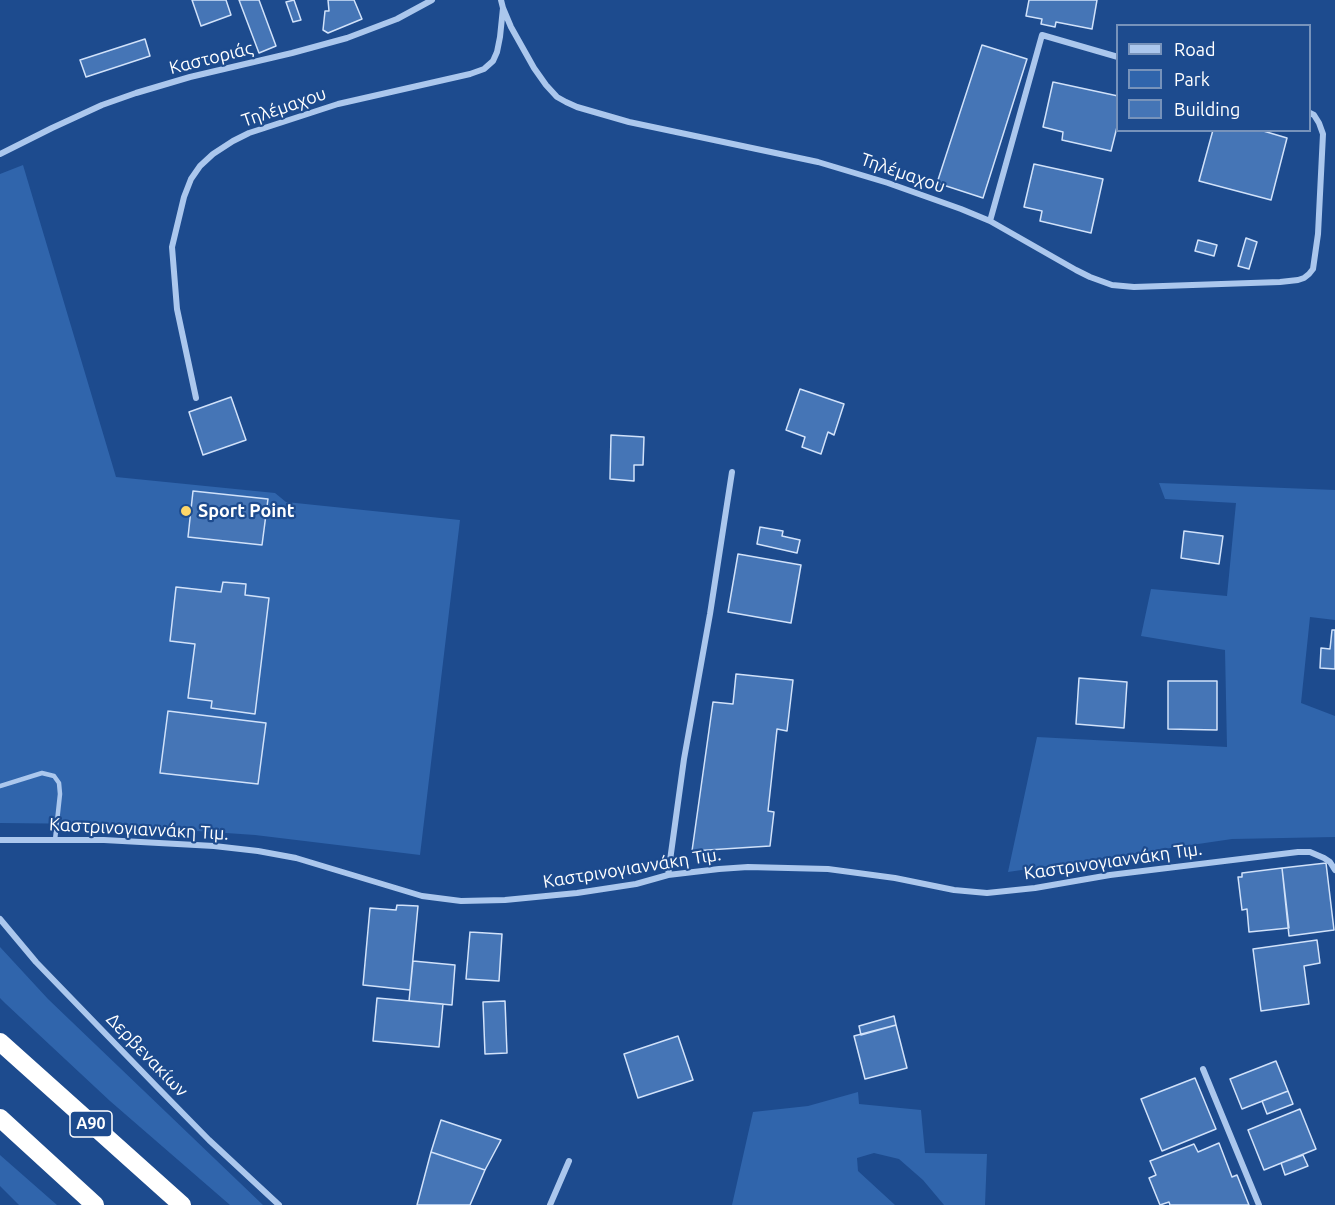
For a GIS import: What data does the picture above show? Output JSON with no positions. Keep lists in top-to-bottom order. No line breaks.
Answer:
{"streets":{"highway":["Α90"],"street":["Καστοριάς","Τηλέμαχου","Καστρινογιαννάκη Τιμ.","Δερβενακίων"]},"places":["Sport Point"],"legend":["Road","Park","Building"]}
